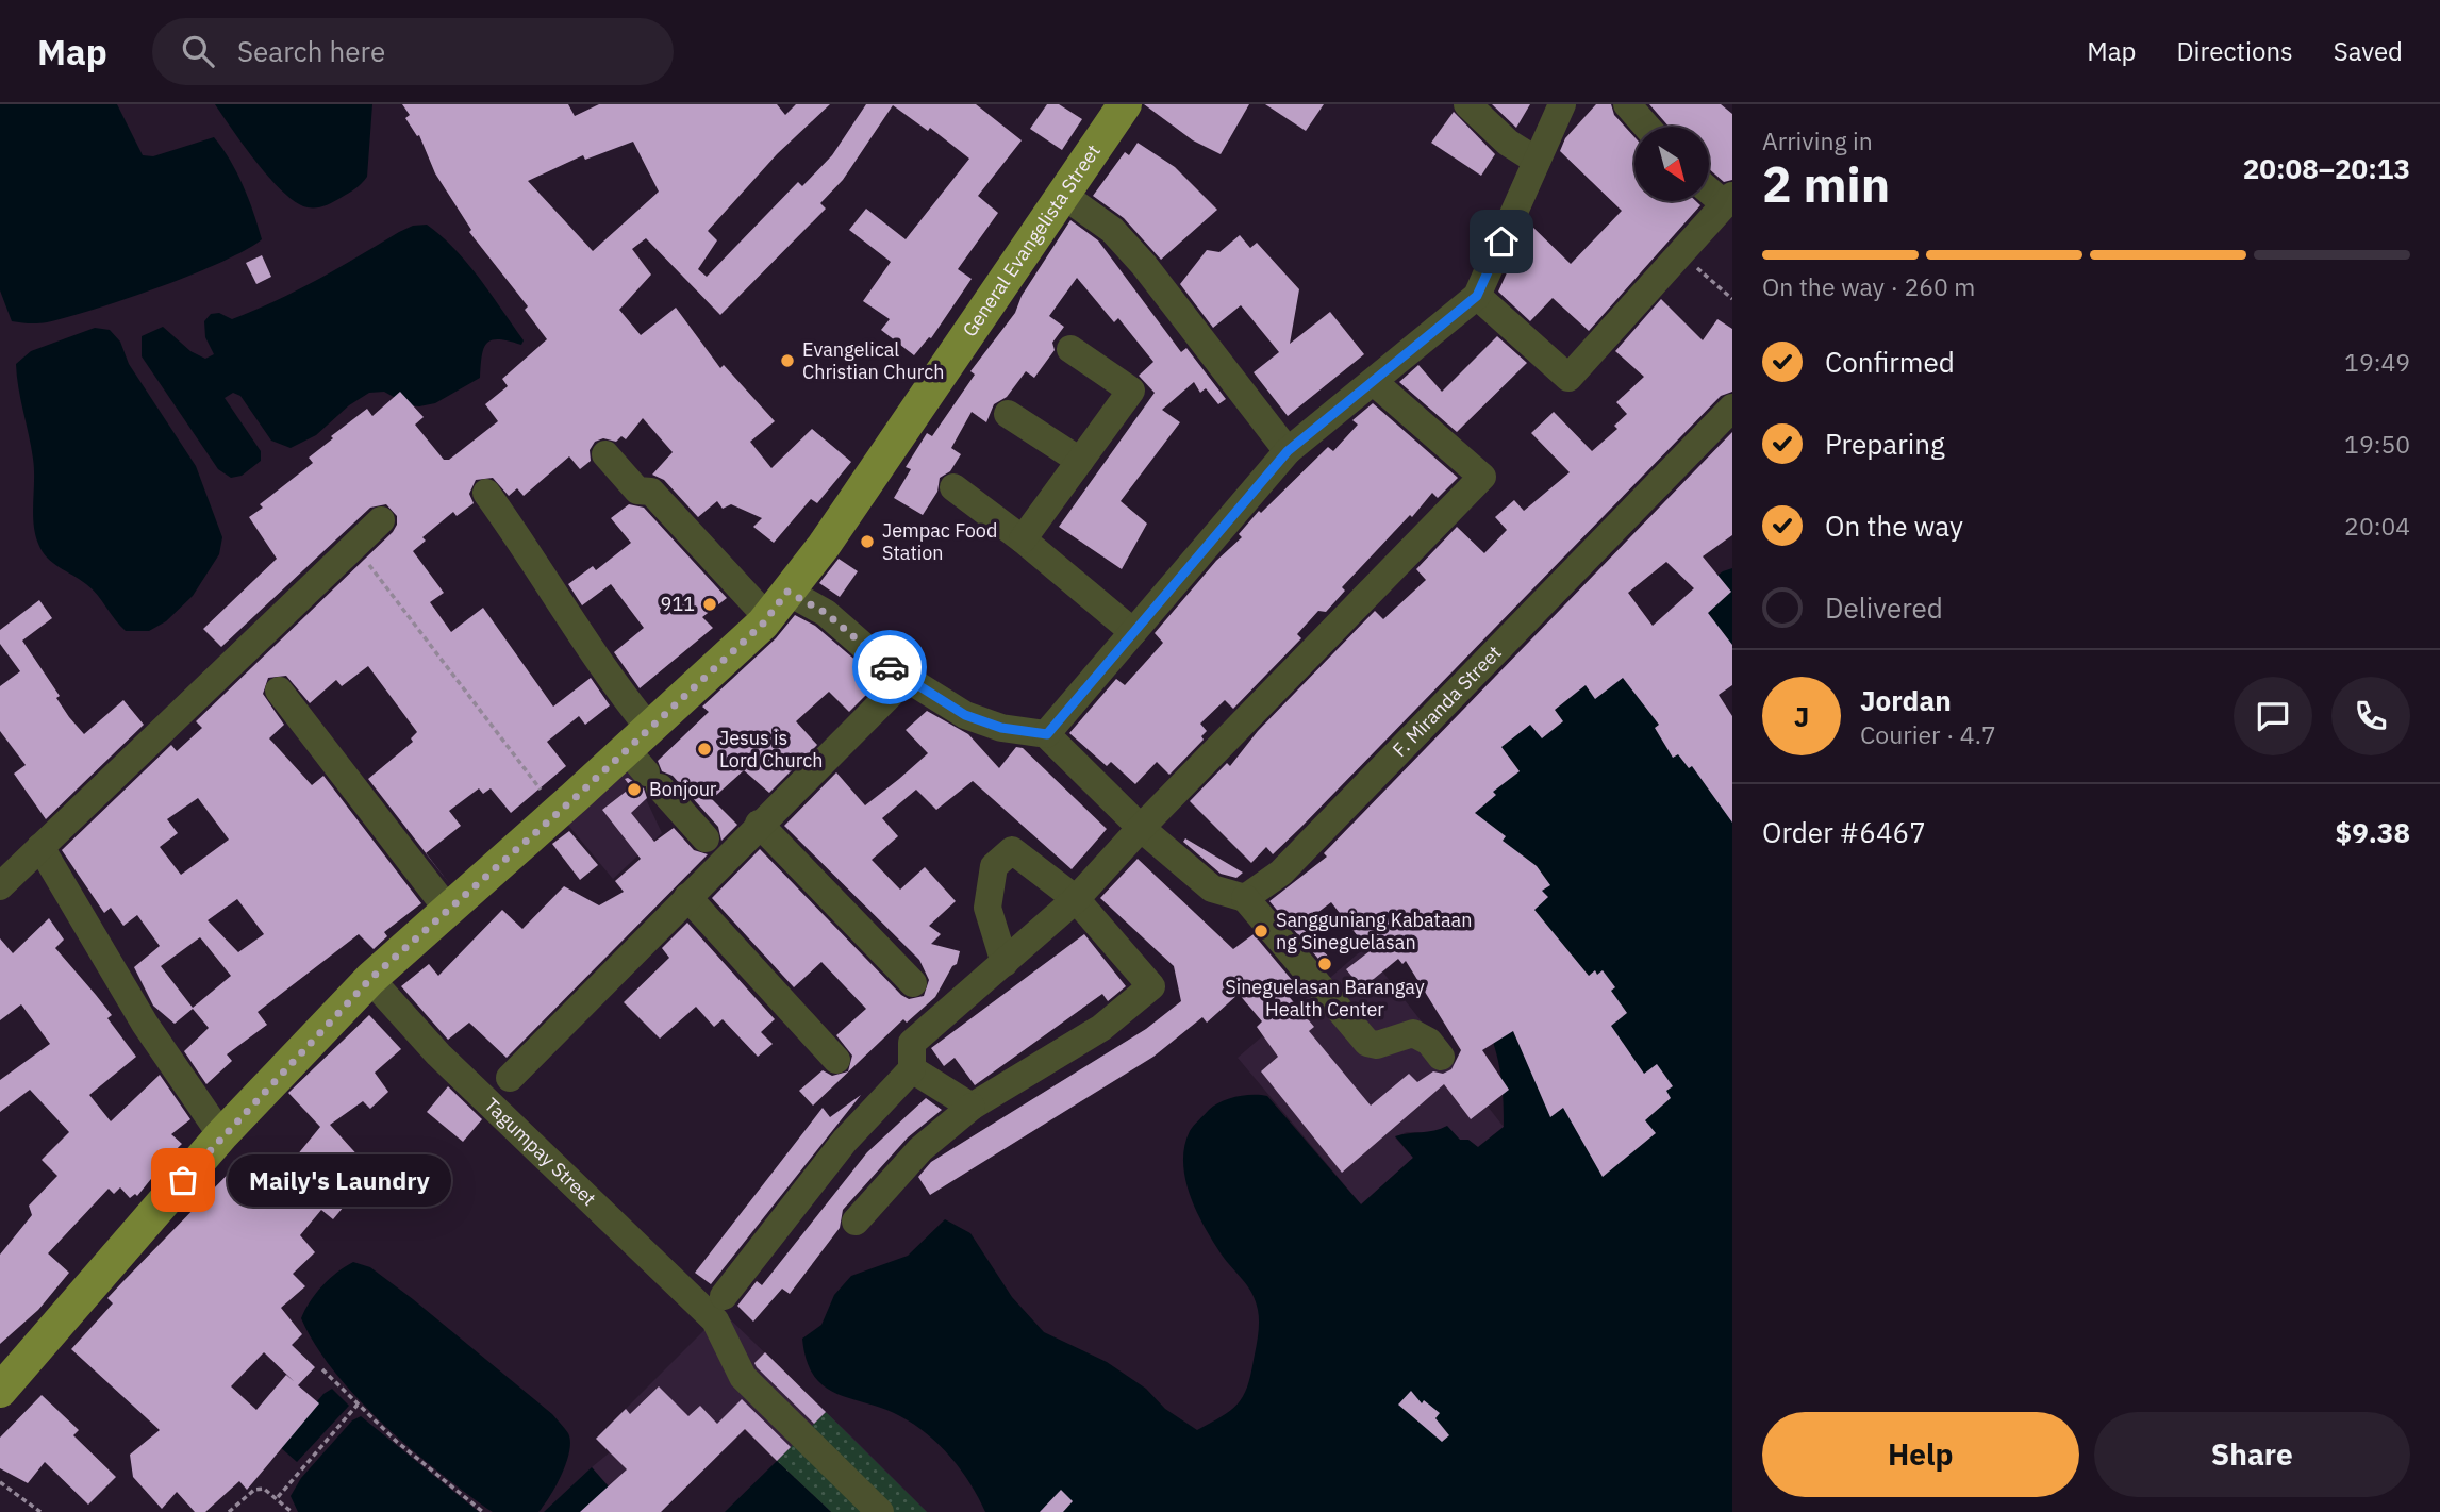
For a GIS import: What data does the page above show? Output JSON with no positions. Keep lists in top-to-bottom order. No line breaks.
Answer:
{"streets":{"main road":["General Evangelista Street"],"street":["F. Miranda Street","Tagumpay Street"]},"crossings":[["General Evangelista Street","Tagumpay Street"]],"places":["Evangelical Christian Church","Jempac Food Station","911","Jesus is Lord Church","Bonjour","Sangguniang Kabataan ng Sineguelasan","Sineguelasan Barangay Health Center","Maily's Laundry"],"north":"bottom right","page":{"header":"Map","search":"Search here","nav":["Map","Directions","Saved"],"heading":["2 min","Arriving in","20:08–20:13"],"panel":["Jordan","Courier · 4.7","Order #6467","$9.38"],"bar":"On the way · 260 m","list":[["Confirmed","19:49"],["Preparing","19:50"],["On the way","20:04"],"Delivered"],"round":"J","bubble":"Maily's Laundry","buttons":["Help","Share"]}}
